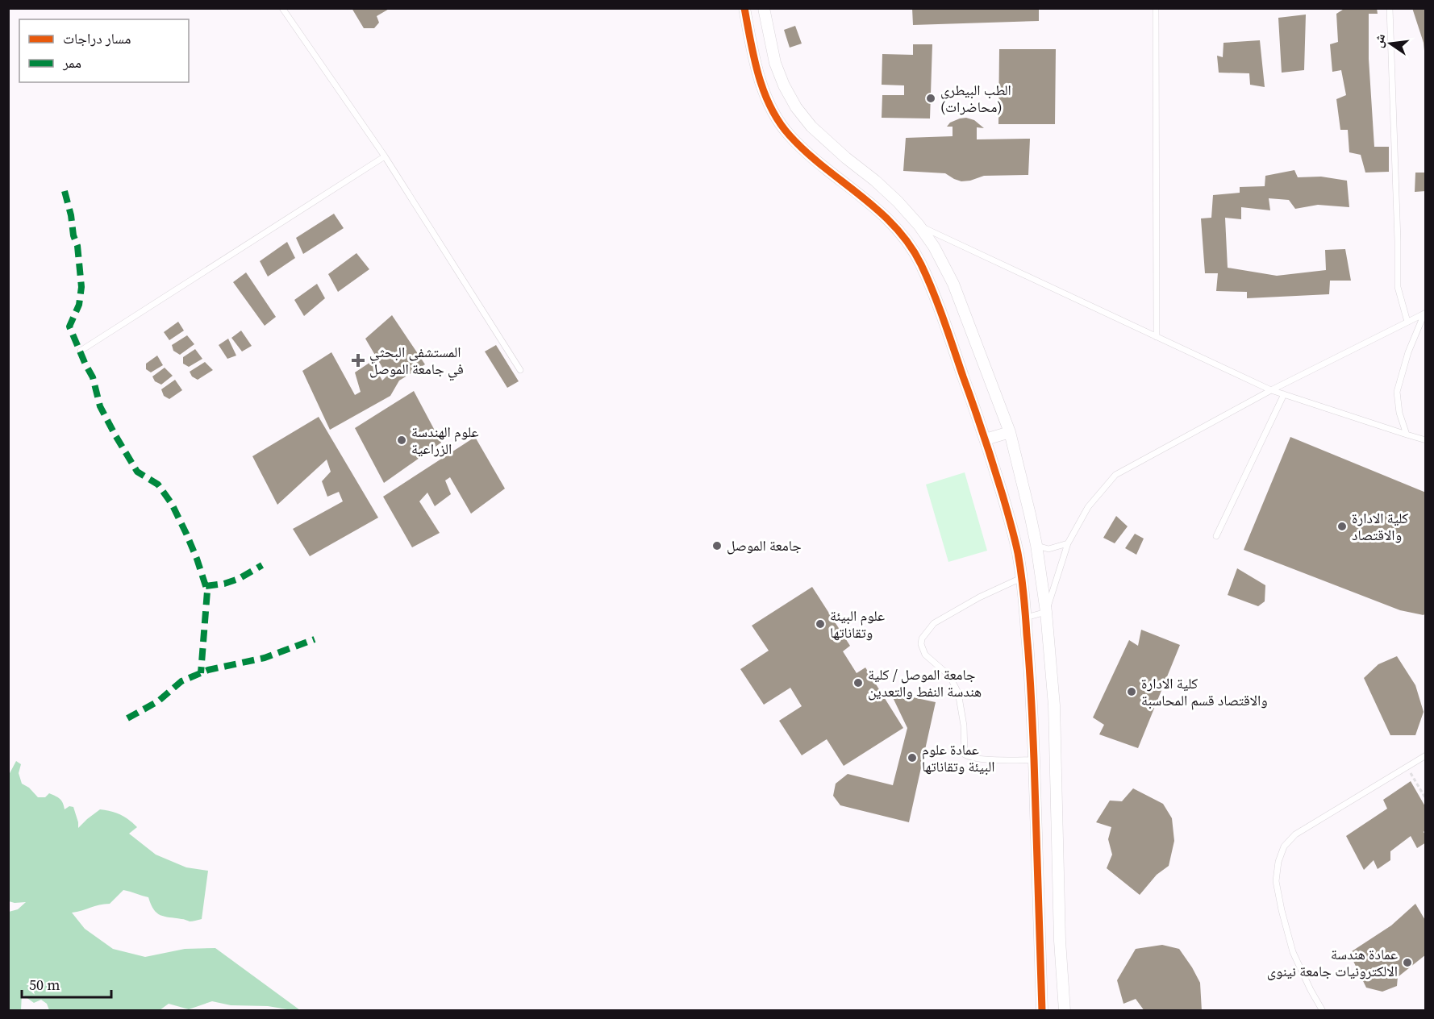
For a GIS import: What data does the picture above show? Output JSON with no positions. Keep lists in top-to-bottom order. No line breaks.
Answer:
{"places":{"other":["الطب البيطري (محاضرات)","علوم الهندسة الزراعية","كلية الادارة والاقتصاد","جامعة الموصل","علوم البيئة وتقاناتها","جامعة الموصل / كلية هندسة النفط والتعدين","كلية الادارة والاقتصاد قسم المحاسبة","عمادة علوم البيئة وتقاناتها","عمادة هندسة الالكترونيات جامعة نينوى"],"health":["المستشفى البحثي في جامعة الموصل"]},"legend":["مسار دراجات","ممر"],"scale_bar":"50 m","north":"left"}
